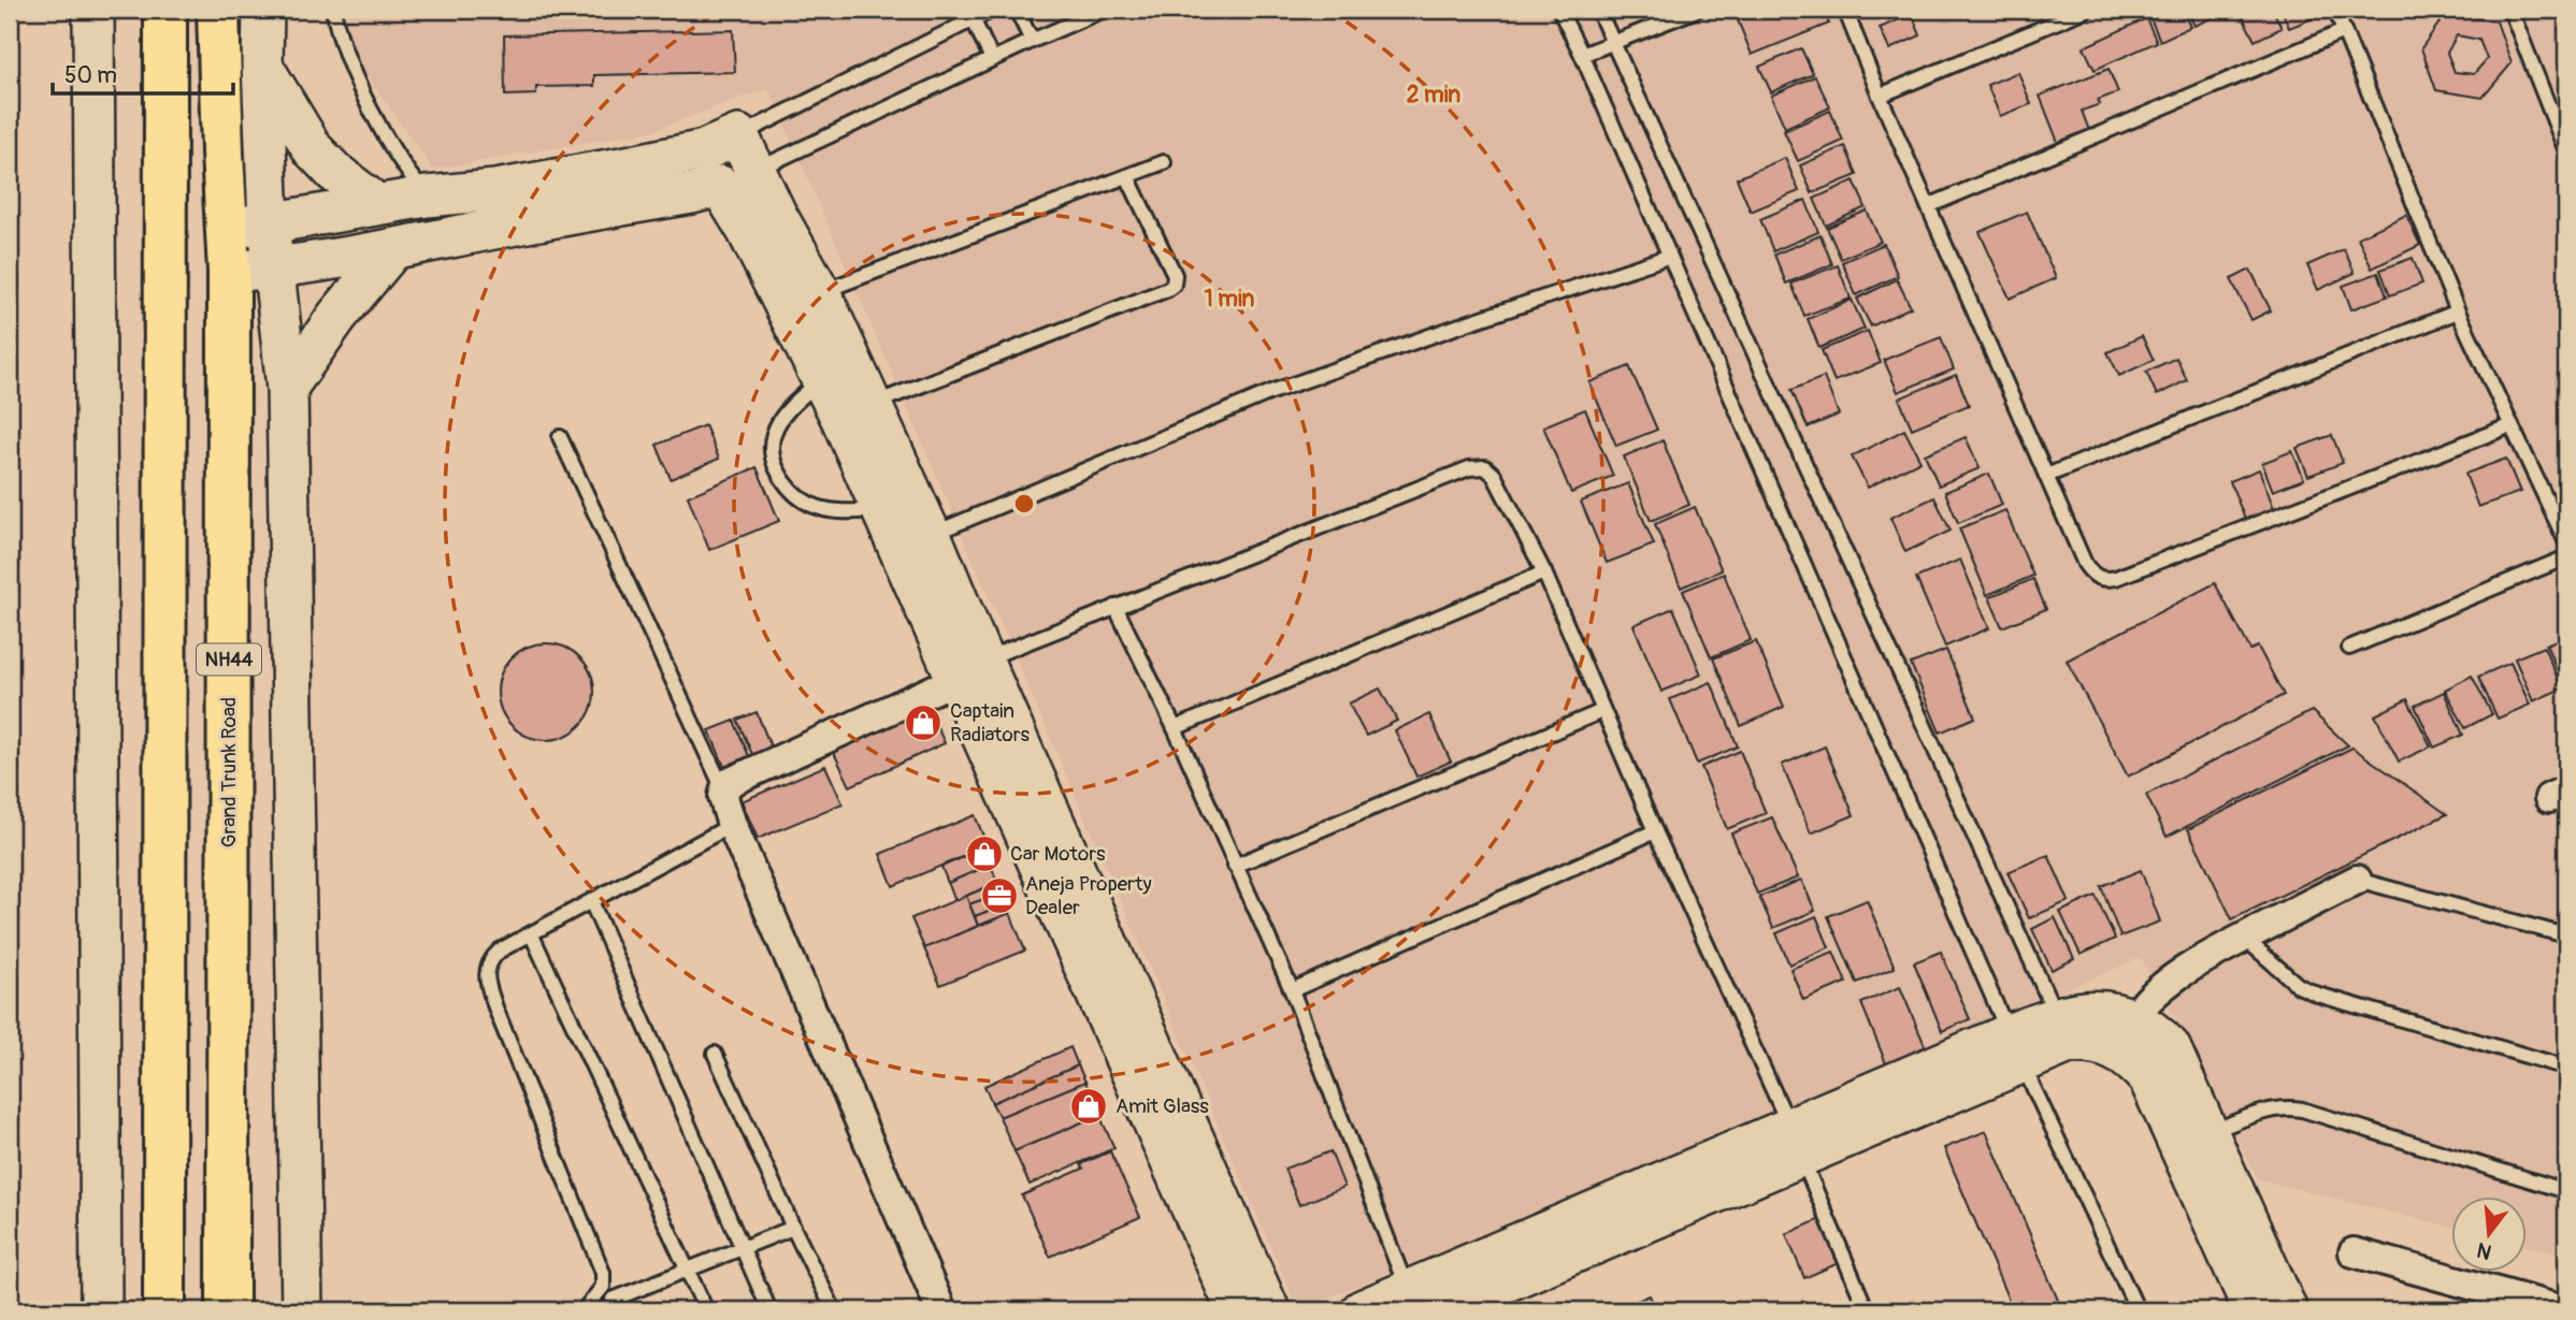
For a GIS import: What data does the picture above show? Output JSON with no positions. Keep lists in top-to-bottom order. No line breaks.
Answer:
{"streets":{"highway":["NH44","Grand Trunk Road"]},"places":{"shop":["Captain Radiators","Car Motors","Amit Glass"],"office":["Aneja Property Dealer"]},"scale_bar":"50 m","north":"bottom","rings":["2 min","1 min"]}
